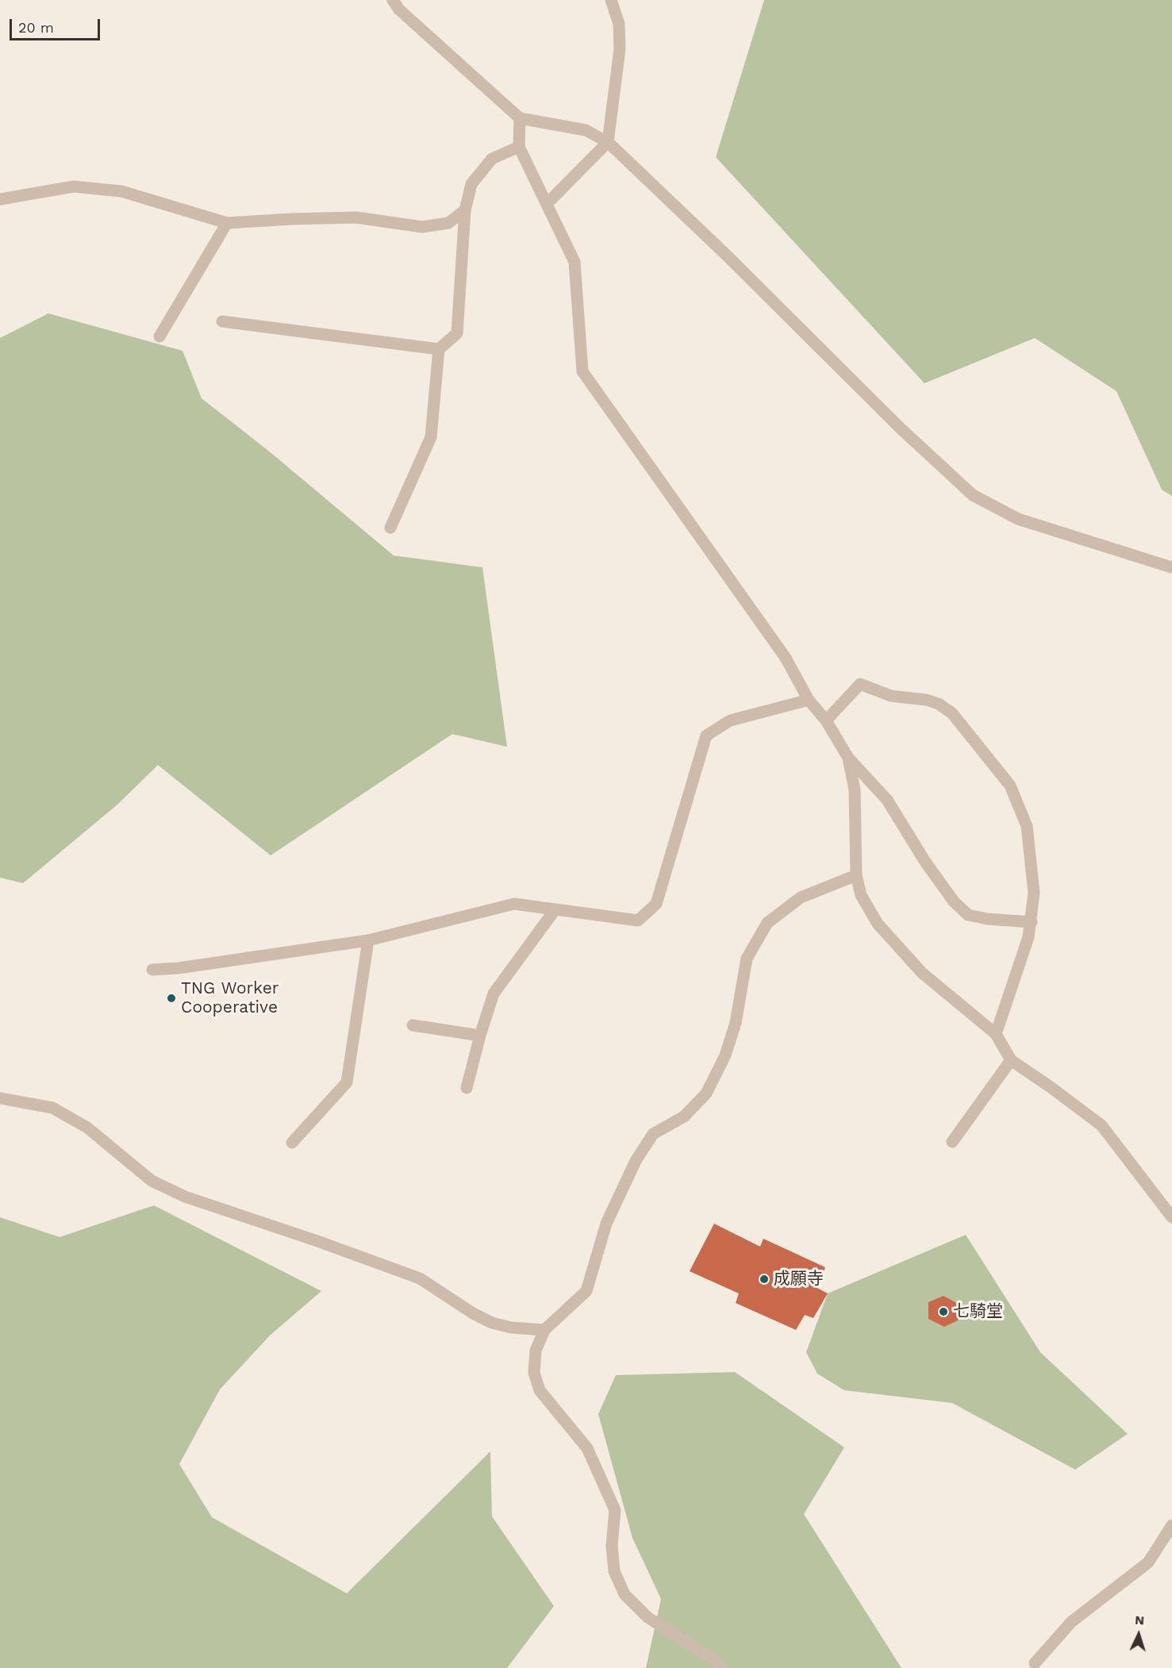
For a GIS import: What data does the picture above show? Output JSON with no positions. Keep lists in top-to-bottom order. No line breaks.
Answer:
{"places":["TNG Worker Cooperative","成願寺","七騎堂"],"scale_bar":"20 m","north":"top"}
